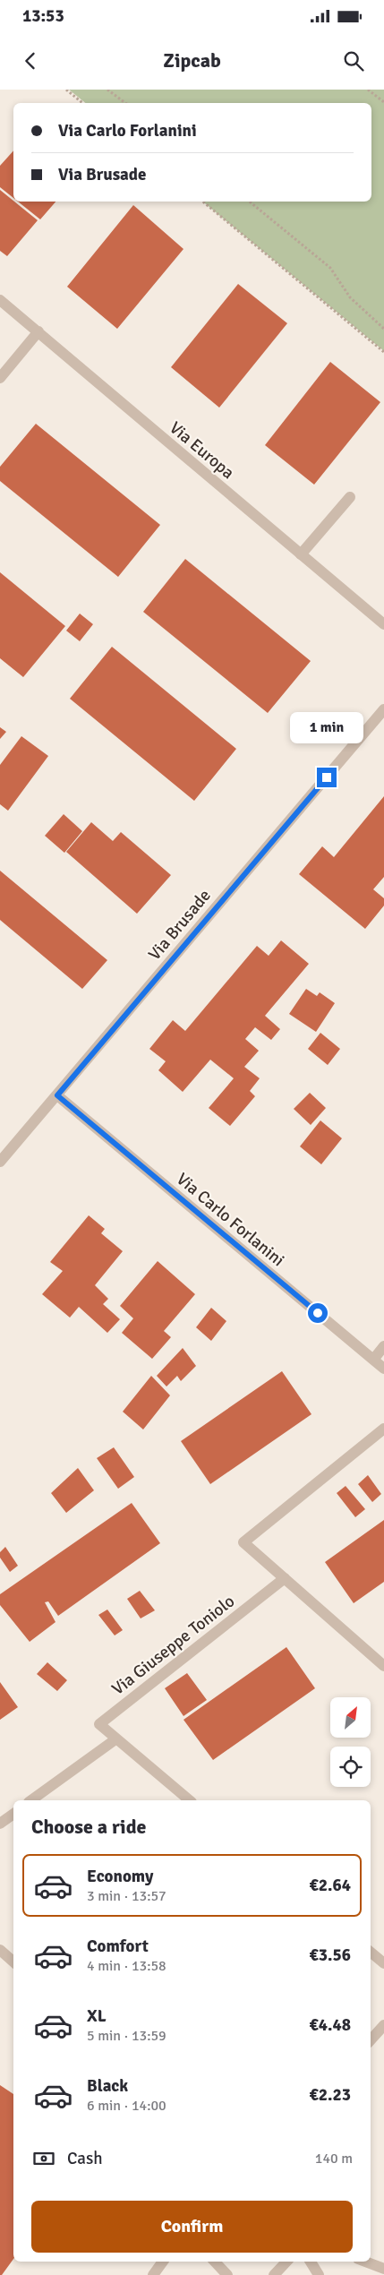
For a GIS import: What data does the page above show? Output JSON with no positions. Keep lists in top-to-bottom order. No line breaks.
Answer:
{"streets":{"street":["Via Europa","Via Brusade","Via Carlo Forlanini","Via Giuseppe Toniolo"]},"crossings":[["Via Brusade","Via Carlo Forlanini"]],"north":"top right","page":{"status":"13:53","header":"Zipcab","banner":["Via Carlo Forlanini","Via Brusade"],"bubble":"1 min","heading":"Choose a ride","list":[{"name":"Economy","note":"3 min · 13:57","value":"€2.64"},{"name":"Comfort","note":"4 min · 13:58","value":"€3.56"},{"name":"XL","note":"5 min · 13:59","value":"€4.48"},{"name":"Black","note":"6 min · 14:00","value":"€2.23"}],"pay":["Cash","140 m"],"buttons":"Confirm"}}
